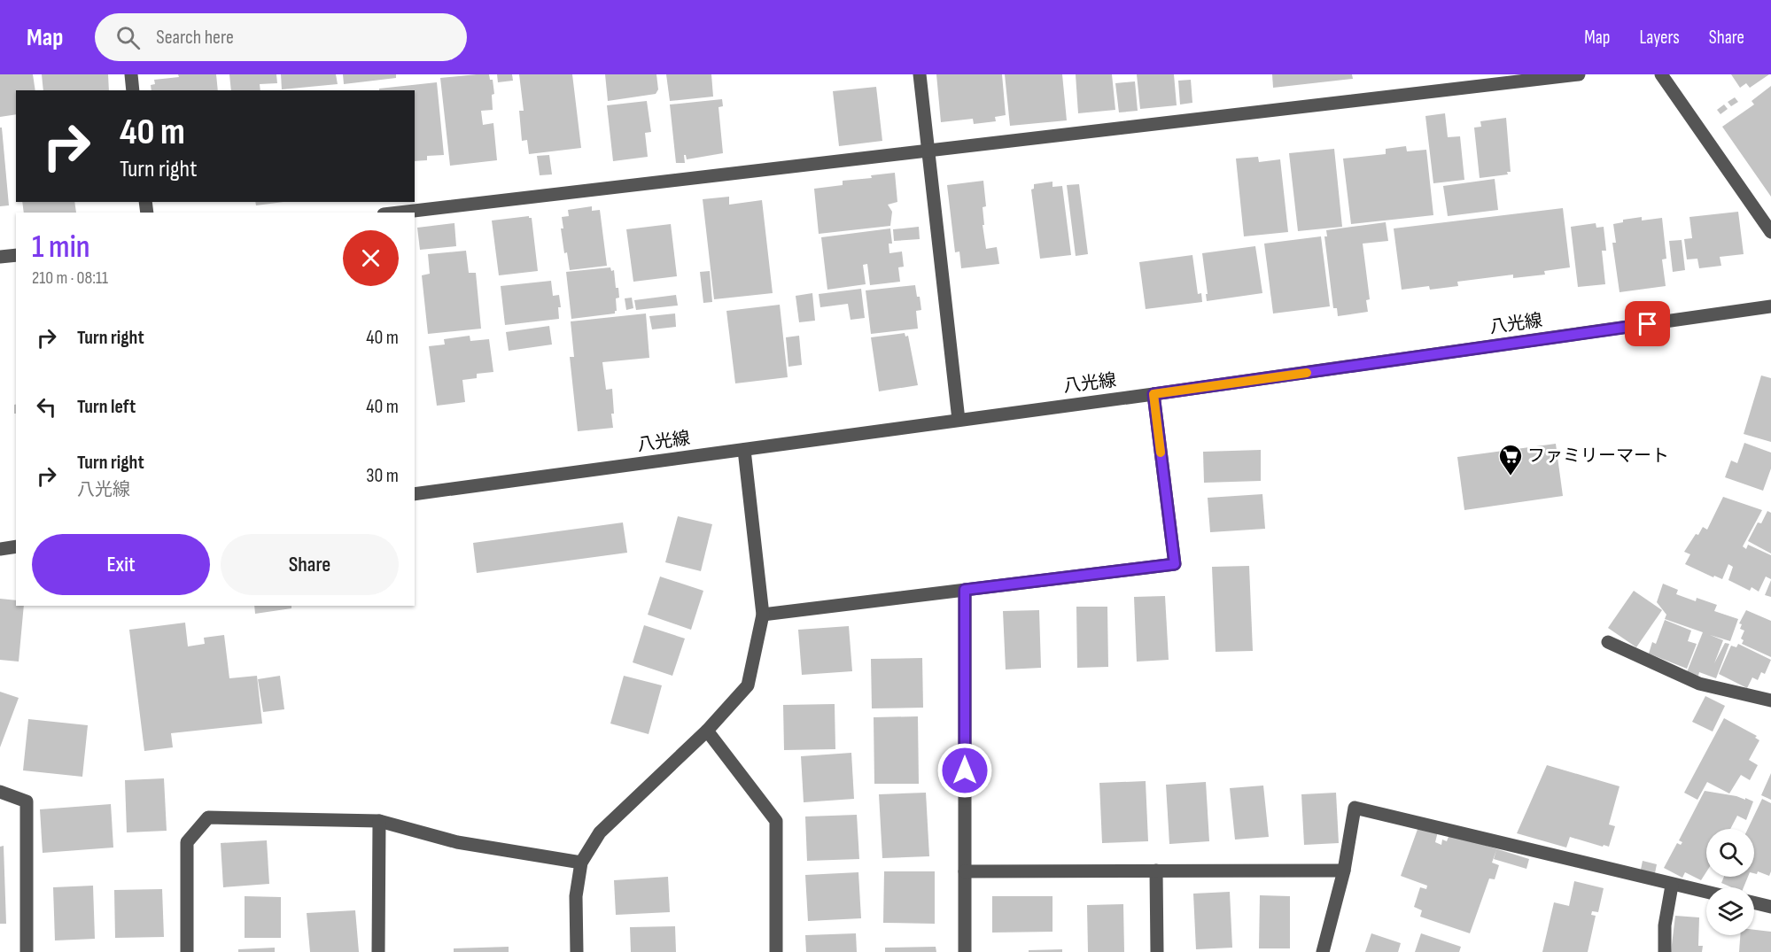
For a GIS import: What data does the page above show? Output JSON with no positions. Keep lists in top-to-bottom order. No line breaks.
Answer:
{"streets":{"street":["八光線"]},"places":{"supermarket":["ファミリーマート"]},"page":{"header":"Map","search":"Search here","nav":["Map","Layers","Share"],"turn":["40 m","Turn right"],"heading":["1 min","210 m · 08:11"],"list":[{"name":"Turn right","value":"40 m"},{"name":"Turn left","value":"40 m"},{"name":"Turn right","note":"八光線","value":"30 m"}],"buttons":["Exit","Share"]}}
